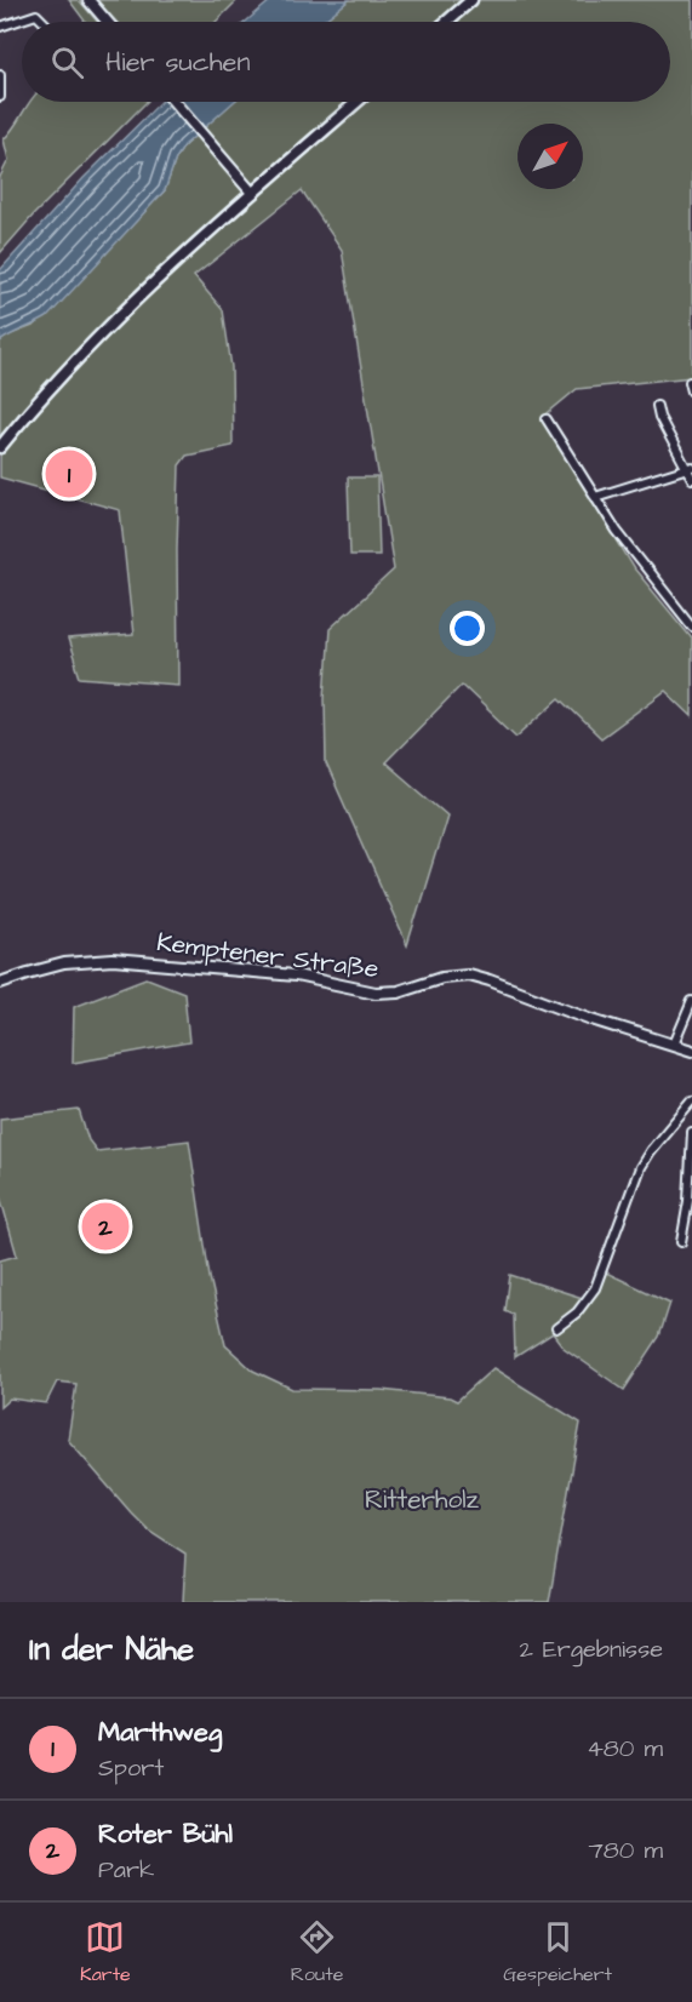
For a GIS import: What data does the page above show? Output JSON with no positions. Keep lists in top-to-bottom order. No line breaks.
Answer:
{"streets":{"street":["Kemptener Straße"]},"parks":["Ritterholz"],"north":"top right","page":{"search":"Hier suchen","pins":["1","2"],"heading":["In der Nähe","2 Ergebnisse"],"list":[{"mark":"1","name":"Marthweg","note":"Sport","value":"480 m"},{"mark":"2","name":"Roter Bühl","note":"Park","value":"780 m"}],"nav":["Karte","Route","Gespeichert"]}}
